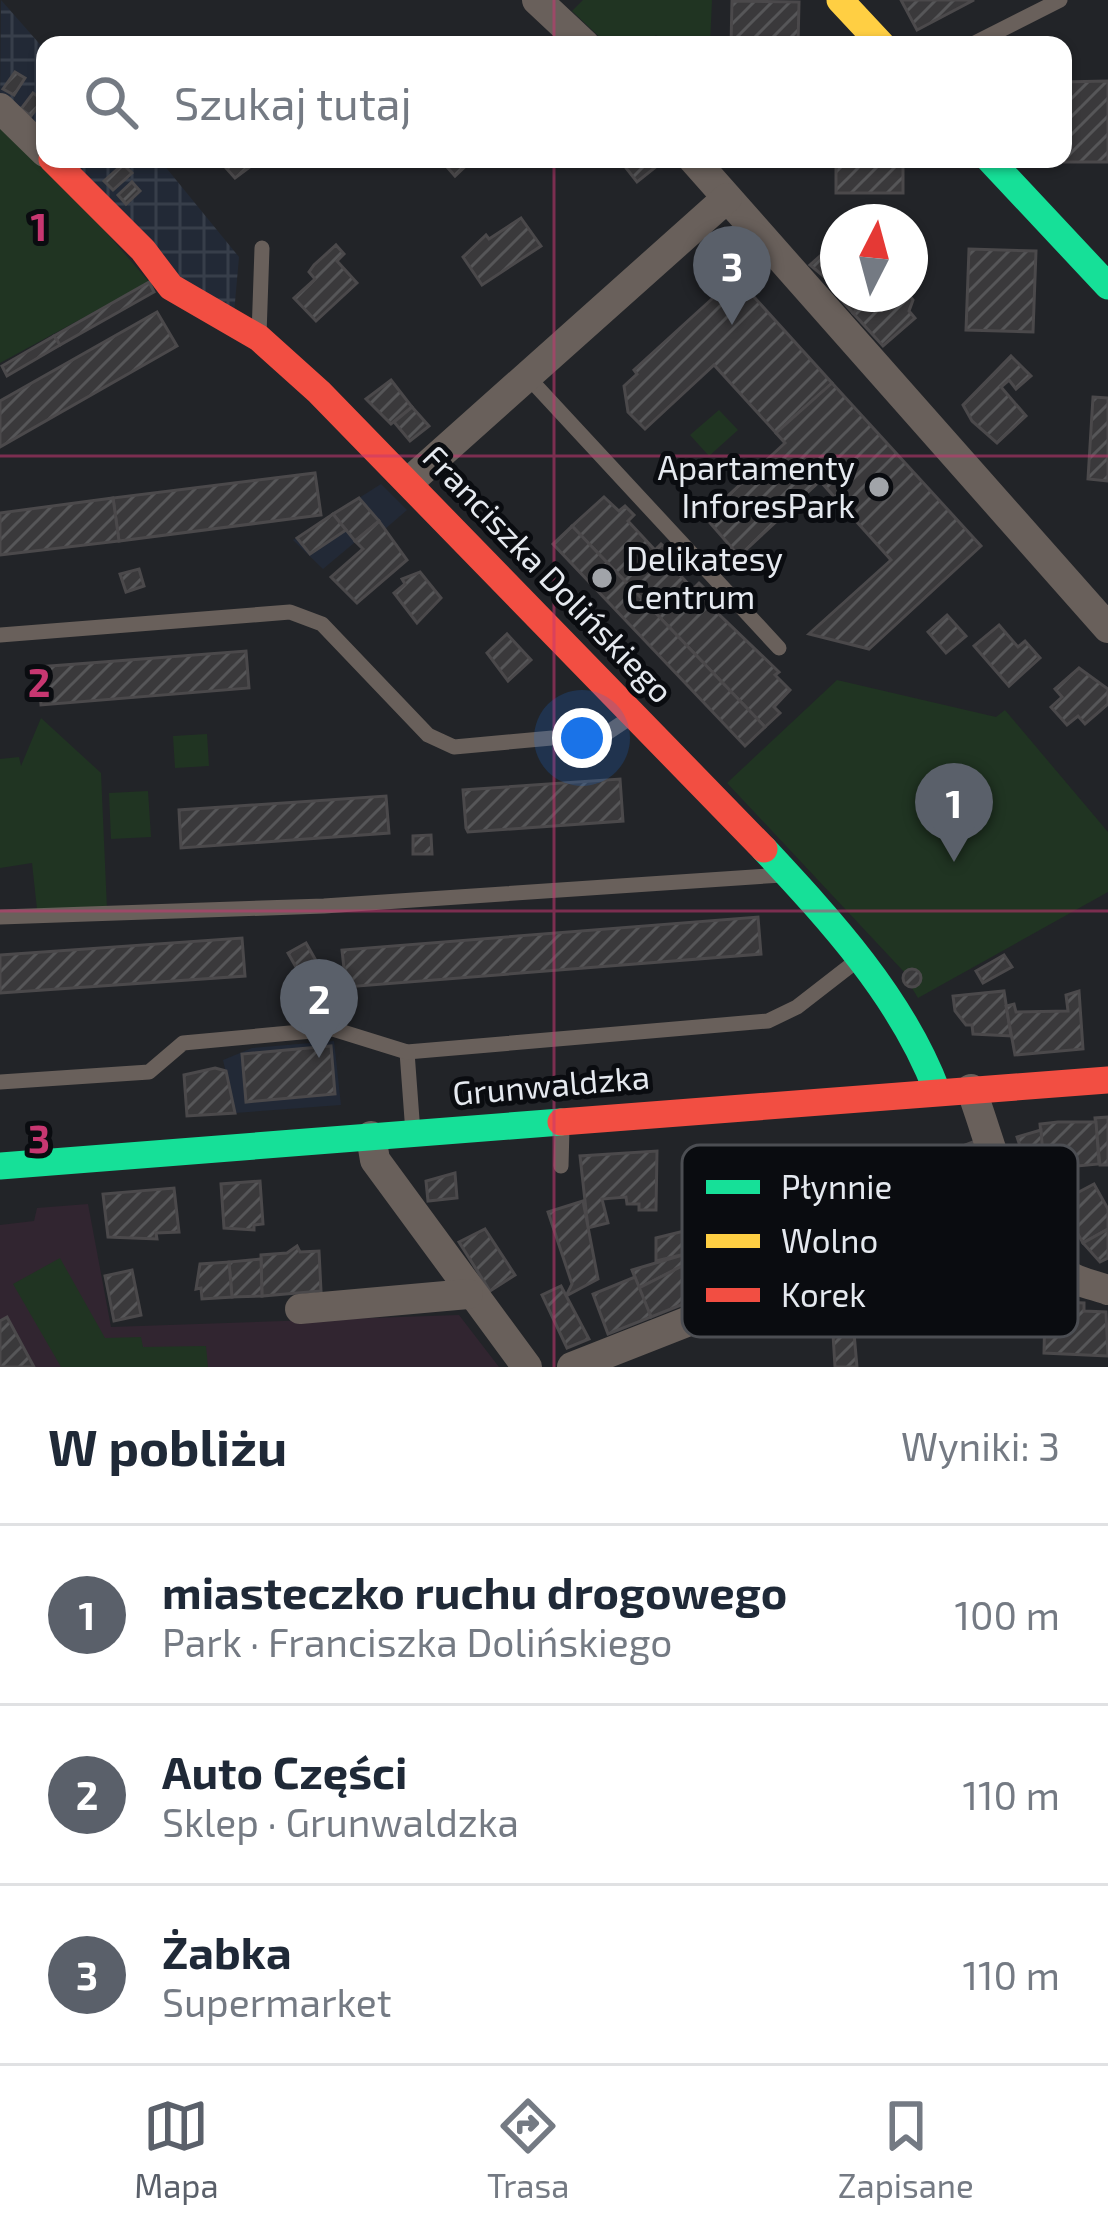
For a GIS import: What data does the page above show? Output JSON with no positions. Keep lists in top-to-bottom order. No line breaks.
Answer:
{"streets":{"street":["Franciszka Dolińskiego","Grunwaldzka"]},"crossings":[["Franciszka Dolińskiego","Grunwaldzka"]],"places":["Apartamenty InforesPark","Delikatesy Centrum"],"legend":["Płynnie","Wolno","Korek"],"north":"top","page":{"search":"Szukaj tutaj","pins":["3","1","2"],"heading":["W pobliżu","Wyniki: 3"],"list":[{"mark":"1","name":"miasteczko ruchu drogowego","note":"Park · Franciszka Dolińskiego","value":"100 m"},{"mark":"2","name":"Auto Części","note":"Sklep · Grunwaldzka","value":"110 m"},{"mark":"3","name":"Żabka","note":"Supermarket","value":"110 m"}],"nav":["Mapa","Trasa","Zapisane"]},"grid":{"rows":["1","2","3"]}}
